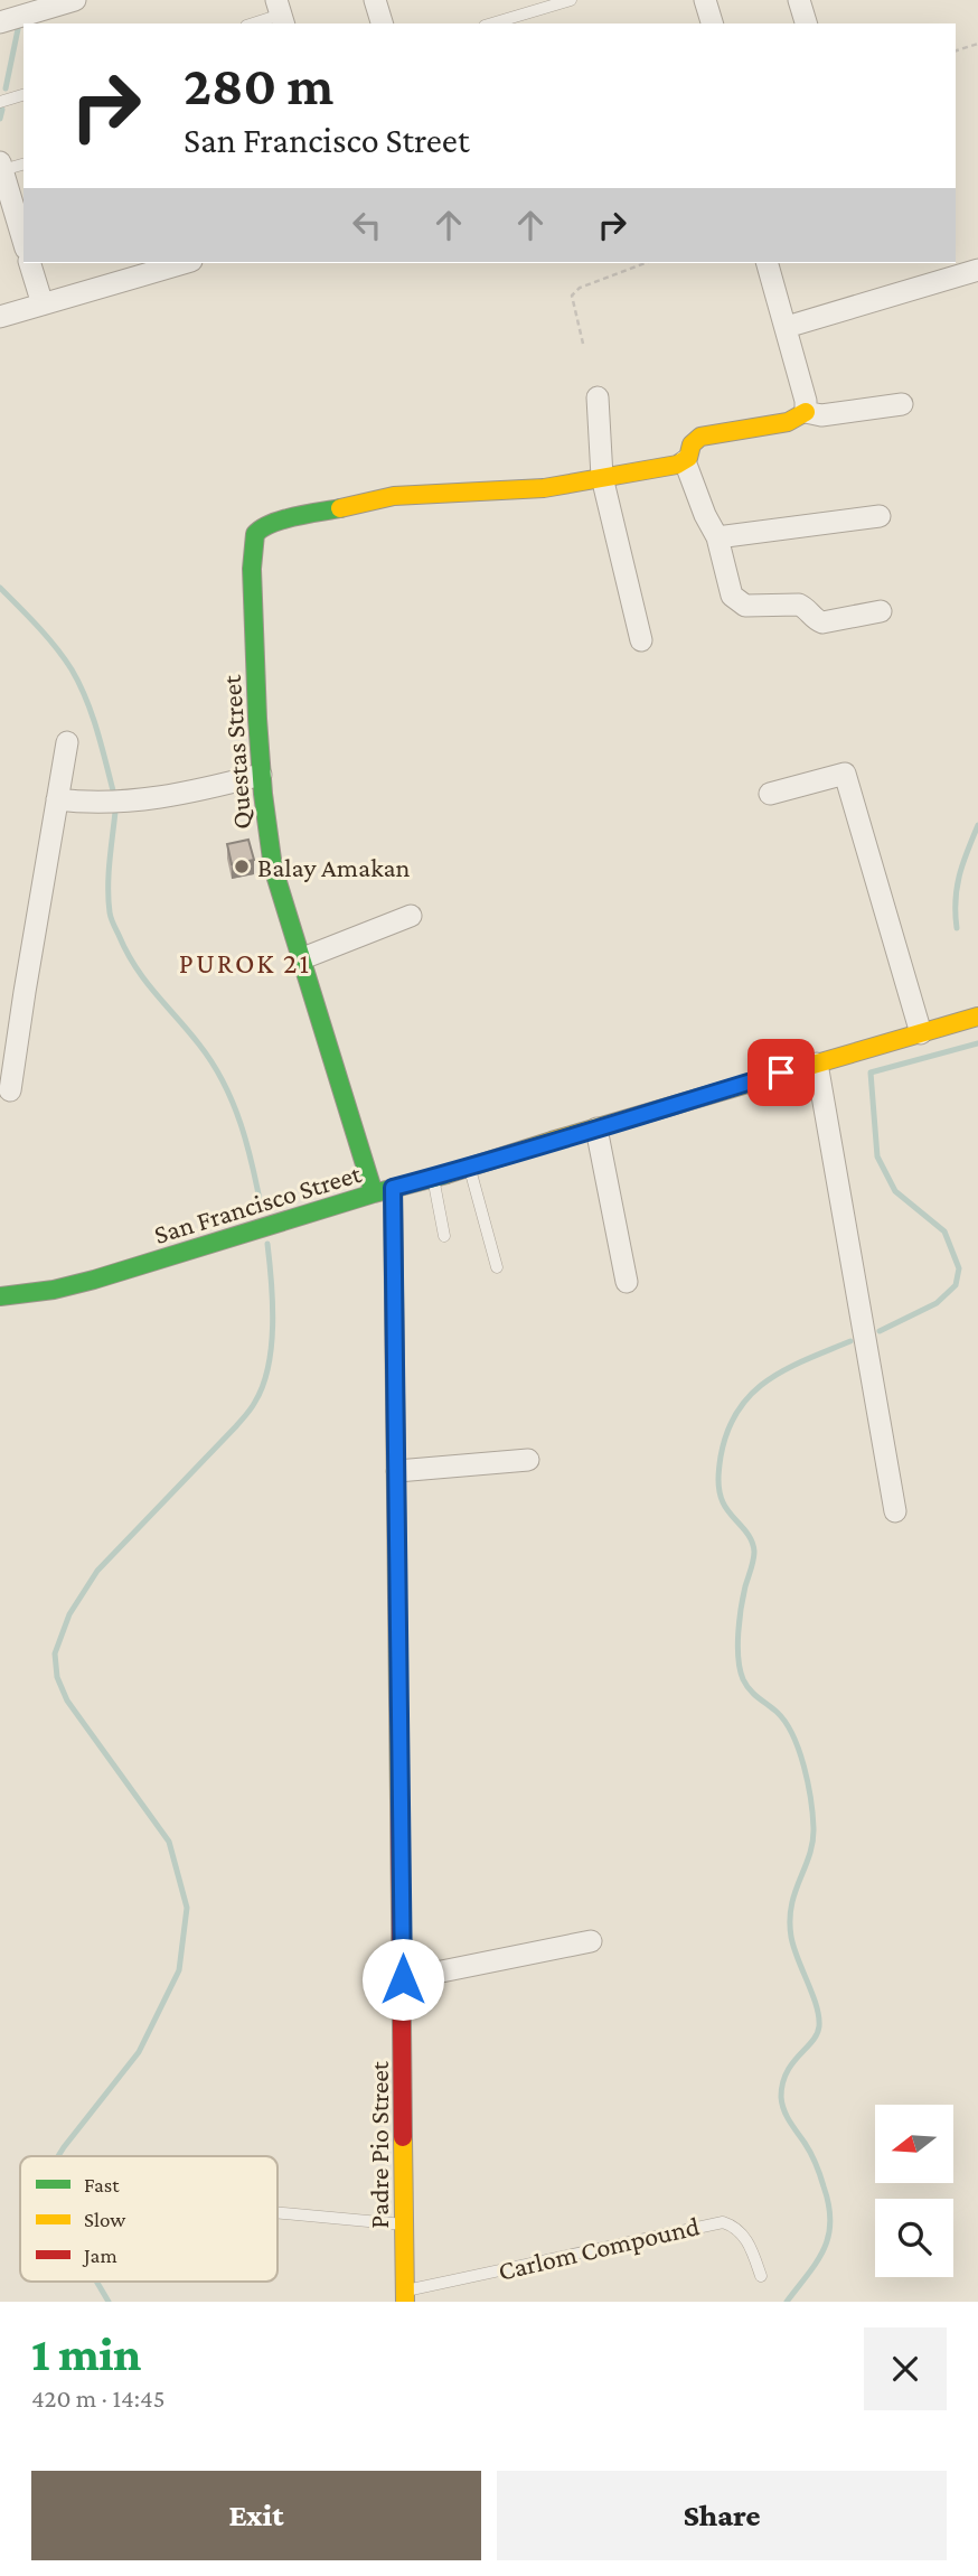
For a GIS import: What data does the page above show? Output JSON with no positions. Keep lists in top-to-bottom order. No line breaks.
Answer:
{"streets":{"street":["Questas Street","San Francisco Street","Padre Pio Street"],"lane":["Carlom Compound"]},"crossings":[["Questas Street","San Francisco Street"],["San Francisco Street","Padre Pio Street"],["Padre Pio Street","Carlom Compound"]],"districts":["PUROK 21"],"places":["Balay Amakan"],"legend":["Fast","Slow","Jam"],"north":"left","page":{"turn":["280 m","San Francisco Street"],"heading":["1 min","420 m · 14:45"],"buttons":["Exit","Share"]}}
